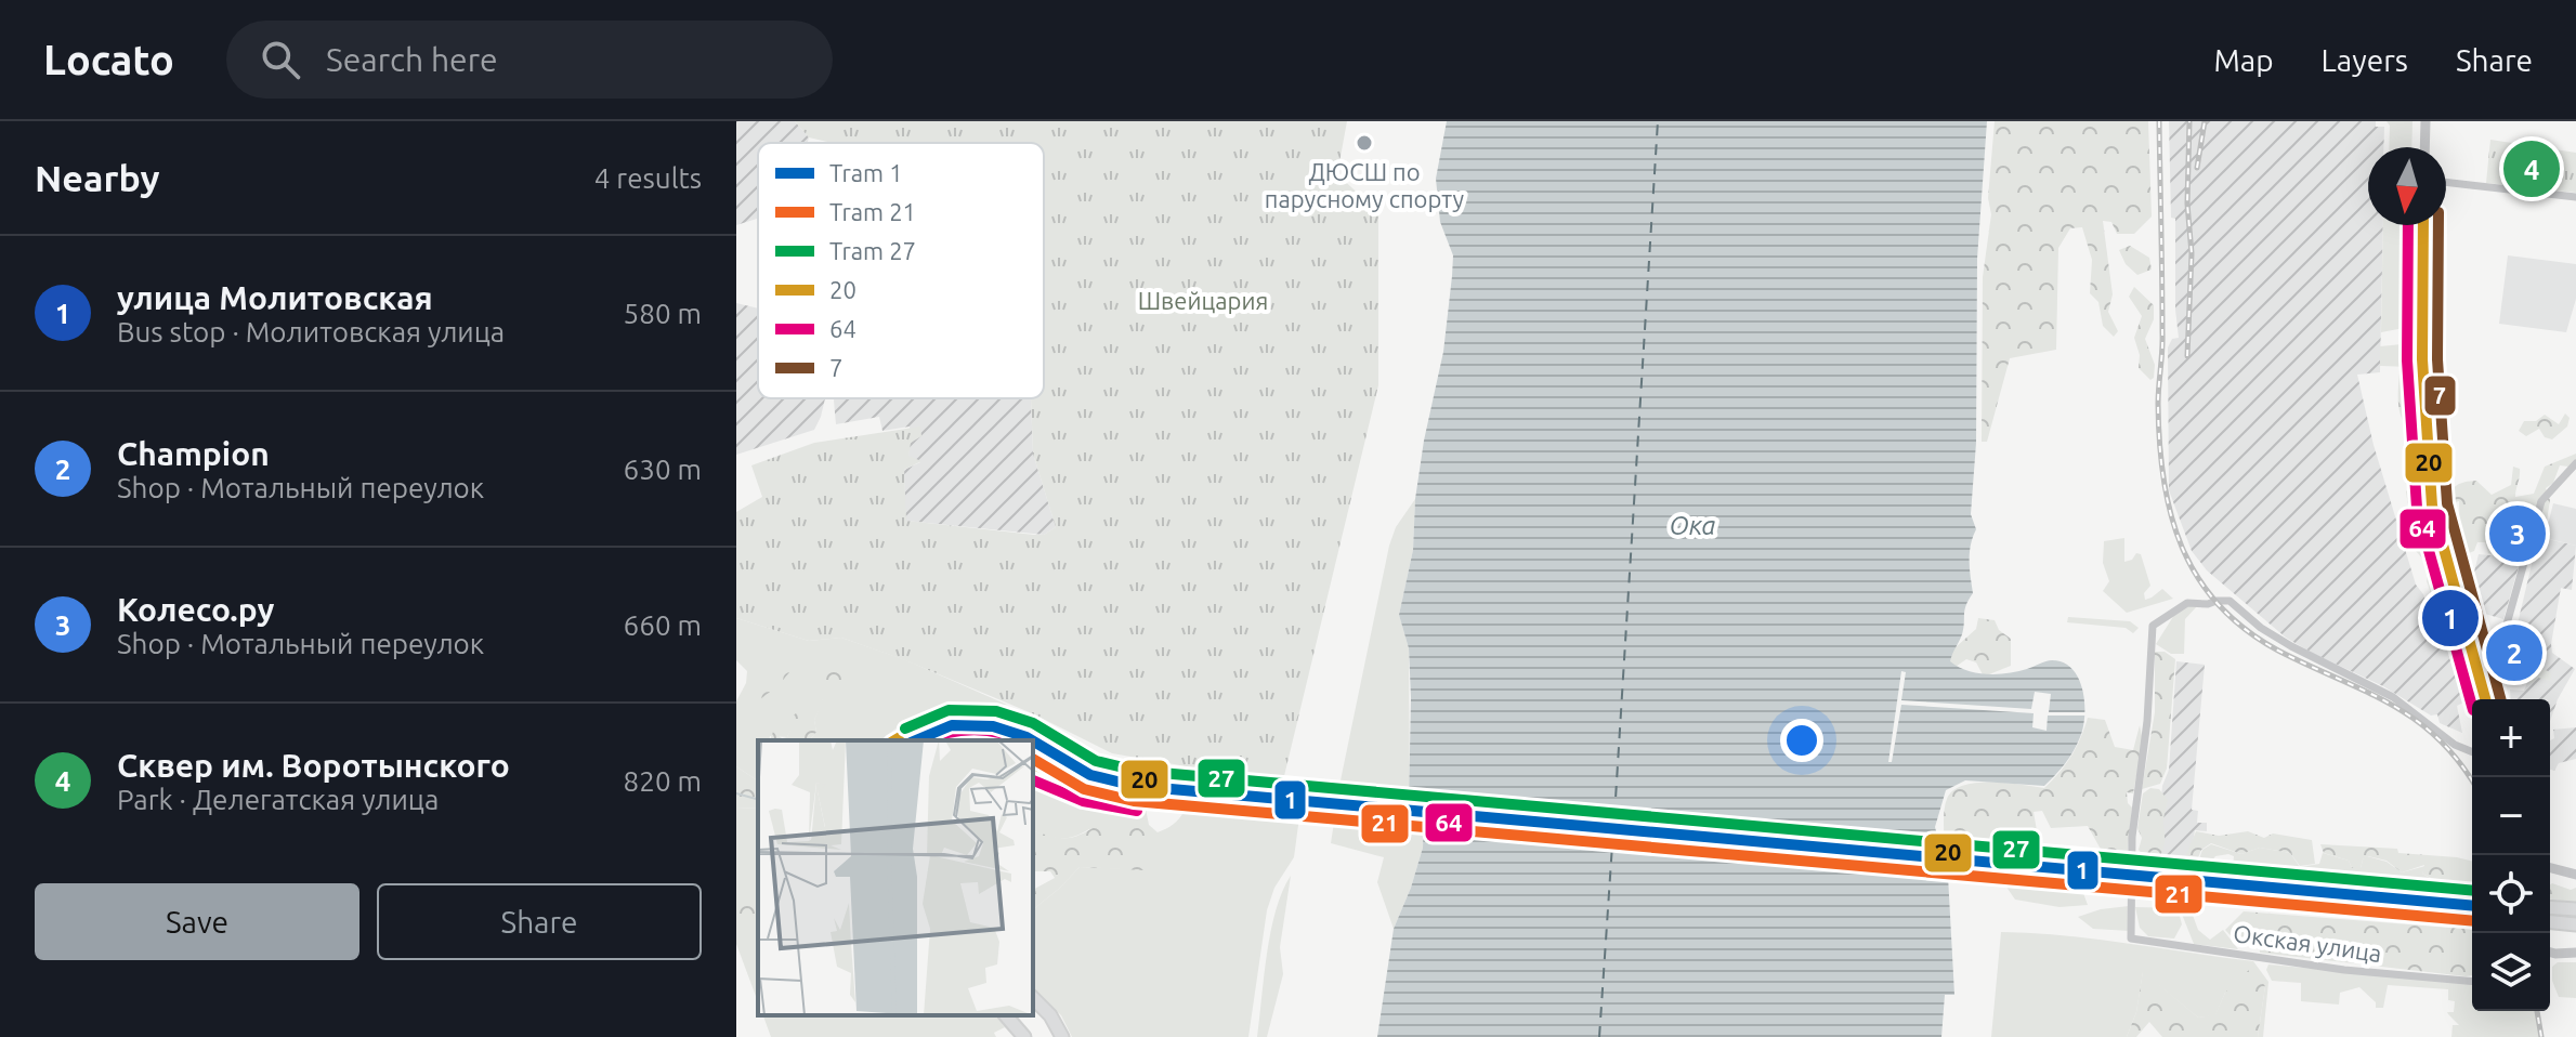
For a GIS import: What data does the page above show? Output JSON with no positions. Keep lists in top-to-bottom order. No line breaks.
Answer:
{"streets":{"street":["Окская улица"]},"water":["Ока"],"parks":["Швейцария"],"places":["ДЮСШ по парусному спорту"],"lines":["transit line 20","transit line 64","transit line 7","tram line 27","tram line 1","tram line 21"],"legend":["Tram 1","Tram 21","Tram 27","20","64","7"],"north":"bottom","page":{"header":"Locato","search":"Search here","nav":["Map","Layers","Share"],"heading":["Nearby","4 results"],"pins":["4","3","1","2"],"list":[{"mark":"1","name":"улица Молитовская","note":"Bus stop · Молитовская улица","value":"580 m"},{"mark":"2","name":"Champion","note":"Shop · Мотальный переулок","value":"630 m"},{"mark":"3","name":"Колесо.ру","note":"Shop · Мотальный переулок","value":"660 m"},{"mark":"4","name":"Сквер им. Воротынского","note":"Park · Делегатская улица","value":"820 m"}],"map_buttons":["+","−"],"buttons":["Save","Share"]}}
